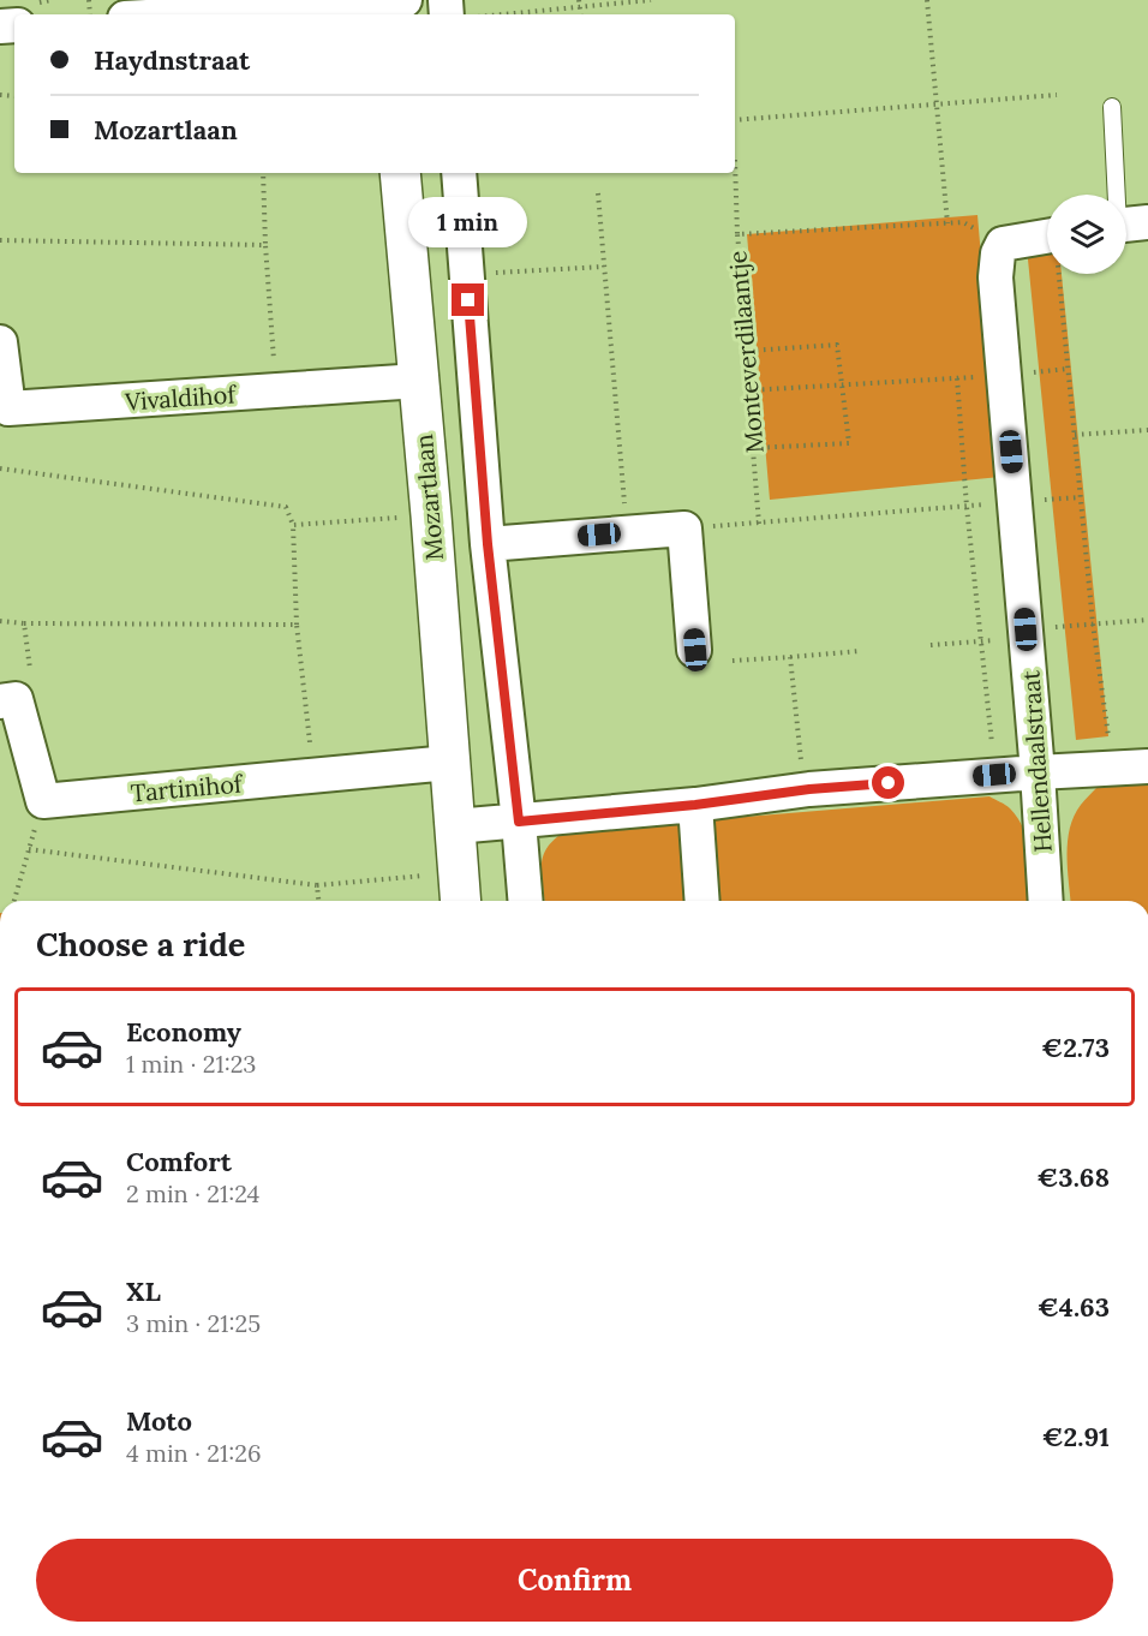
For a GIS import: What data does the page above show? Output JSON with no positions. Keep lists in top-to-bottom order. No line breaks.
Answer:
{"streets":{"street":["Vivaldihof","Mozartlaan","Hellendaalstraat","Tartinihof"],"path":["Monteverdilaantje"]},"crossings":[["Monteverdilaantje","Hellendaalstraat"],["Vivaldihof","Mozartlaan"],["Mozartlaan","Tartinihof"]],"page":{"banner":["Haydnstraat","Mozartlaan"],"bubble":"1 min","heading":"Choose a ride","list":[{"name":"Economy","note":"1 min · 21:23","value":"€2.73"},{"name":"Comfort","note":"2 min · 21:24","value":"€3.68"},{"name":"XL","note":"3 min · 21:25","value":"€4.63"},{"name":"Moto","note":"4 min · 21:26","value":"€2.91"}],"buttons":"Confirm"}}
